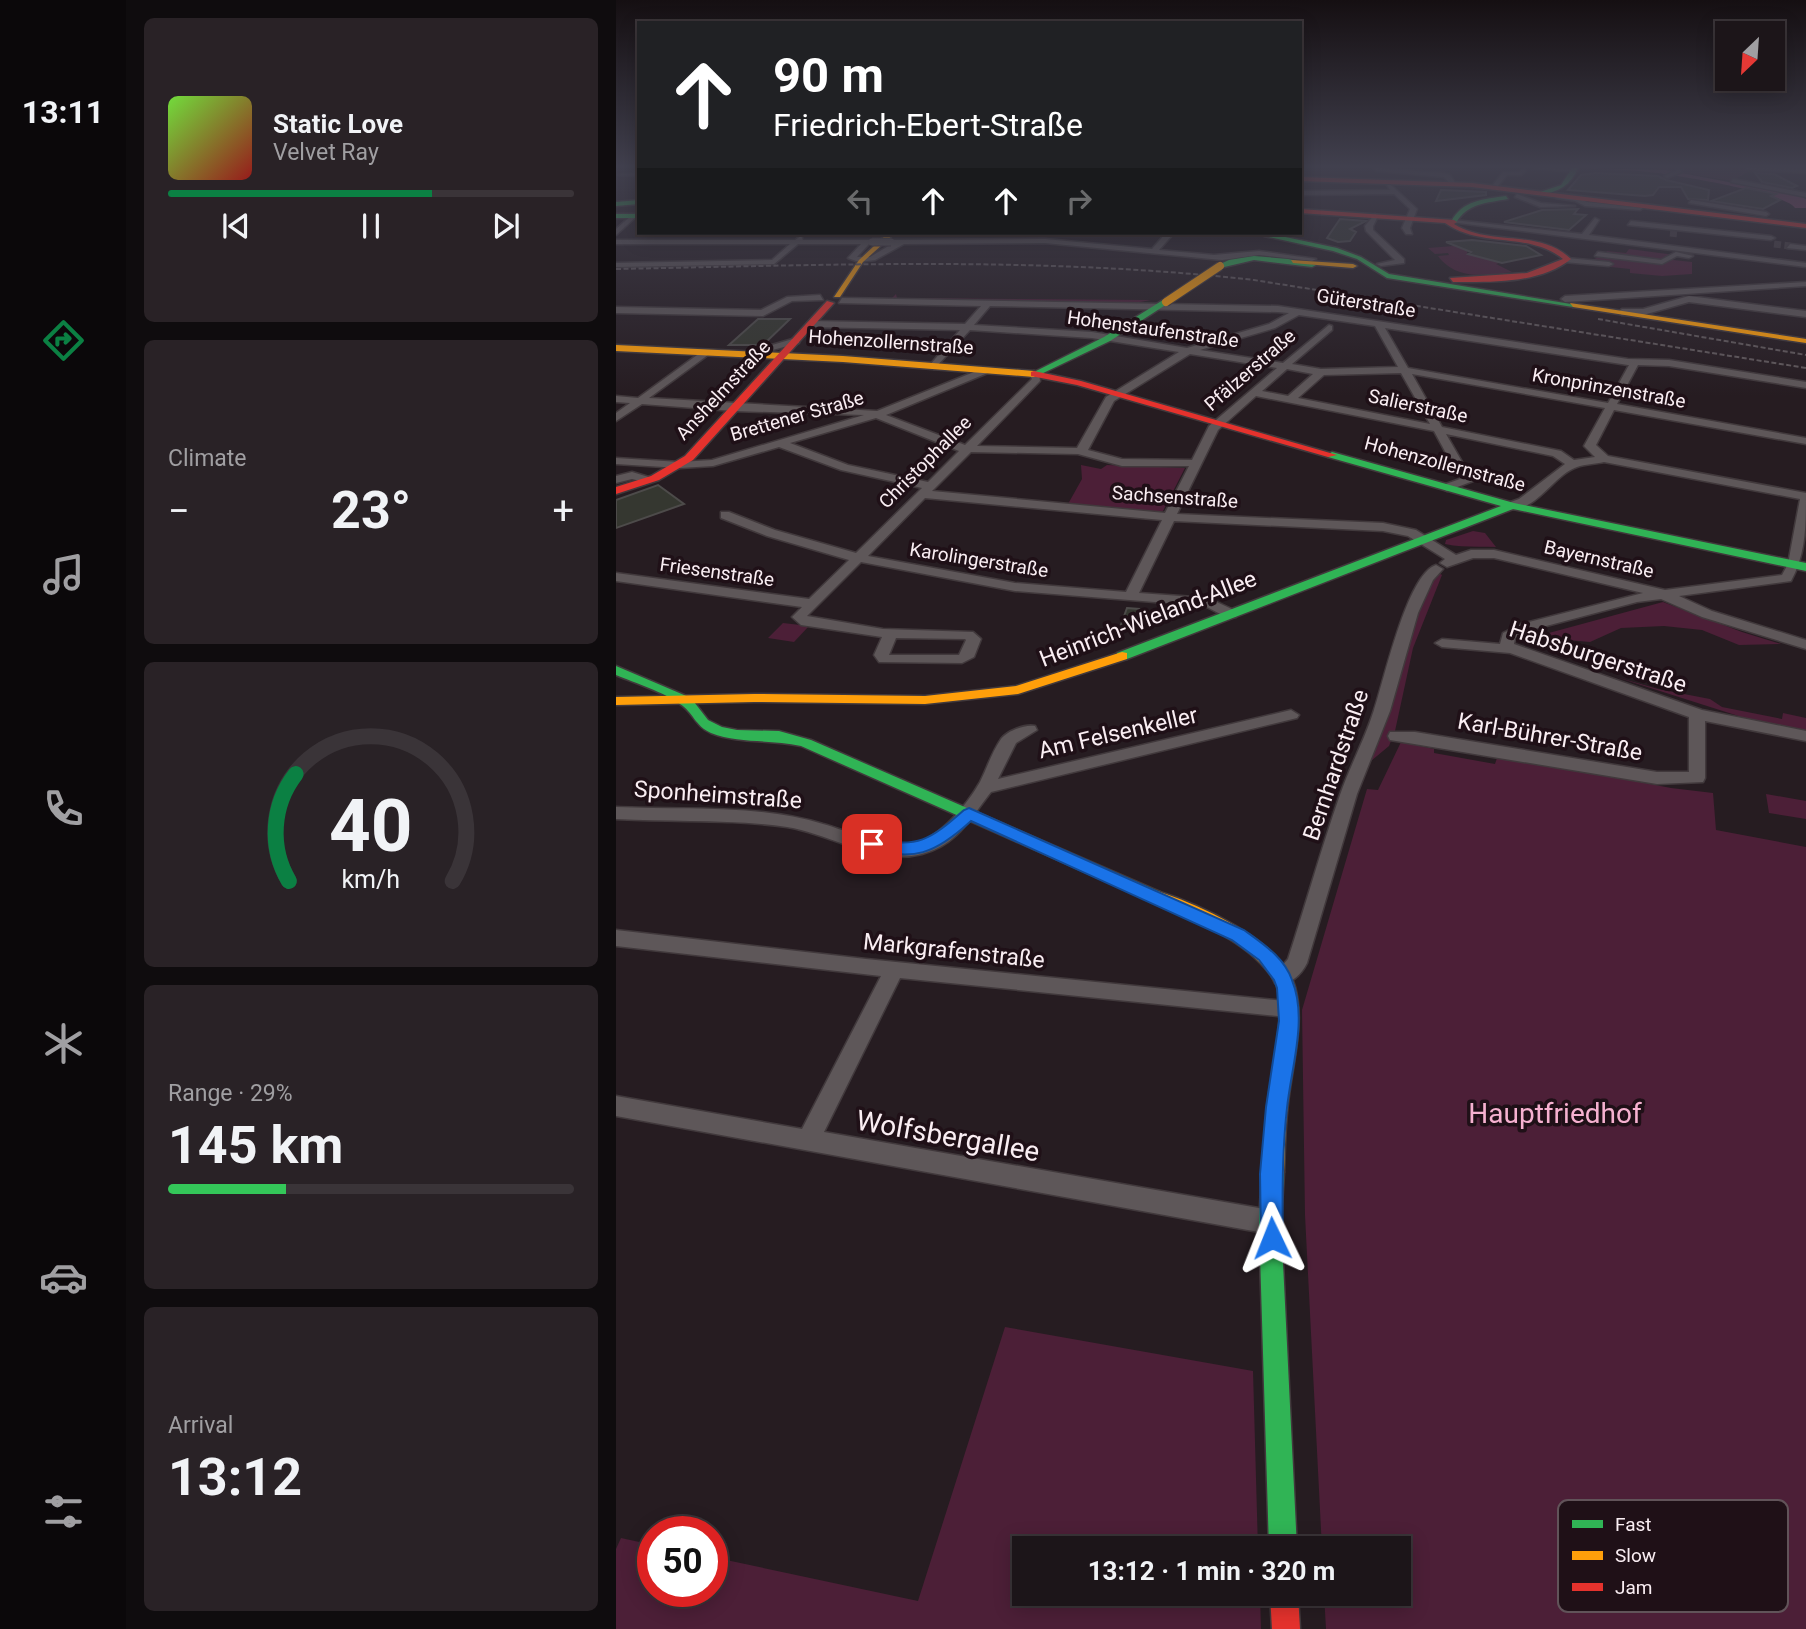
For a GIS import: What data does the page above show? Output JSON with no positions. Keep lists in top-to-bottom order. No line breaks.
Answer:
{"streets":{"main road":["Hohenzollernstraße","Anshelmstraße","Brettener Straße","Heinrich-Wieland-Allee"],"street":["Güterstraße","Hohenstaufenstraße","Pfälzerstraße","Kronprinzenstraße","Salierstraße","Christophallee","Sachsenstraße","Bayernstraße","Karolingerstraße","Friesenstraße","Habsburgerstraße","Am Felsenkeller","Karl-Bührer-Straße","Bernhardstraße","Sponheimstraße","Markgrafenstraße","Wolfsbergallee"]},"crossings":[["Güterstraße","Pfälzerstraße"],["Güterstraße","Anshelmstraße"],["Hohenstaufenstraße","Pfälzerstraße"],["Hohenstaufenstraße","Kronprinzenstraße"],["Hohenstaufenstraße","Anshelmstraße"],["Hohenzollernstraße","Pfälzerstraße"],["Hohenzollernstraße","Anshelmstraße"],["Hohenzollernstraße","Brettener Straße"],["Hohenzollernstraße","Christophallee"],["Hohenzollernstraße","Heinrich-Wieland-Allee"],["Pfälzerstraße","Salierstraße"],["Pfälzerstraße","Sachsenstraße"],["Pfälzerstraße","Karolingerstraße"],["Anshelmstraße","Brettener Straße"],["Brettener Straße","Sachsenstraße"],["Christophallee","Sachsenstraße"],["Christophallee","Karolingerstraße"],["Christophallee","Friesenstraße"],["Sachsenstraße","Heinrich-Wieland-Allee"],["Bayernstraße","Bernhardstraße"],["Karolingerstraße","Heinrich-Wieland-Allee"],["Habsburgerstraße","Karl-Bührer-Straße"]],"parks":["Hauptfriedhof"],"legend":["Fast","Slow","Jam"],"north":"bottom left","page":{"tabs":"13:11","turn":["90 m","Friedrich-Ebert-Straße"],"song":["Static Love","Velvet Ray"],"tile":["Climate",["Range · 29%","145 km"],["Arrival","13:12"]],"heat":["−","23°","+"],"limit":"50","trip":"13:12 · 1 min · 320 m","gauge":["40","km/h"]}}
